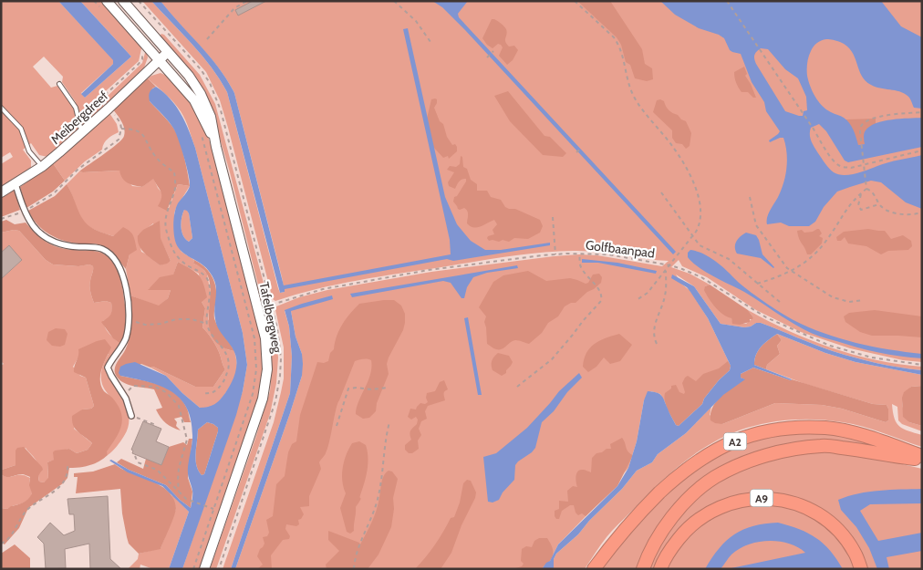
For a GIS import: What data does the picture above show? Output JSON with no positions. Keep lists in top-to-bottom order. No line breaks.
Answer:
{"streets":{"highway":["A2","A9"],"street":["Meibergdreef","Tafelbergweg"],"path":["Golfbaanpad"]},"crossings":[["Meibergdreef","Tafelbergweg"]]}
